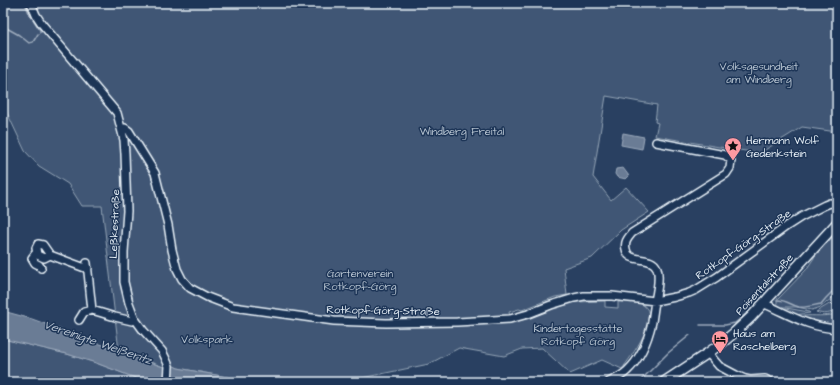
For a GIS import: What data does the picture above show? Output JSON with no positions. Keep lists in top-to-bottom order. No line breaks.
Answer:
{"streets":{"main road":["Poisentalstraße"],"street":["Leßkestraße","Rotkopf-Görg-Straße"]},"crossings":[["Leßkestraße","Rotkopf-Görg-Straße"]],"water":["Vereinigte Weißeritz"],"parks":["Volksgesundheit am Windberg","Windberg Freital","Gartenverein Rotkopf-Görg","Kindertagesstätte Rotkopf Görg","Volkspark"],"places":{"place":["Hermann Wolf Gedenkstein"],"hotel":["Haus am Raschelberg"]}}
